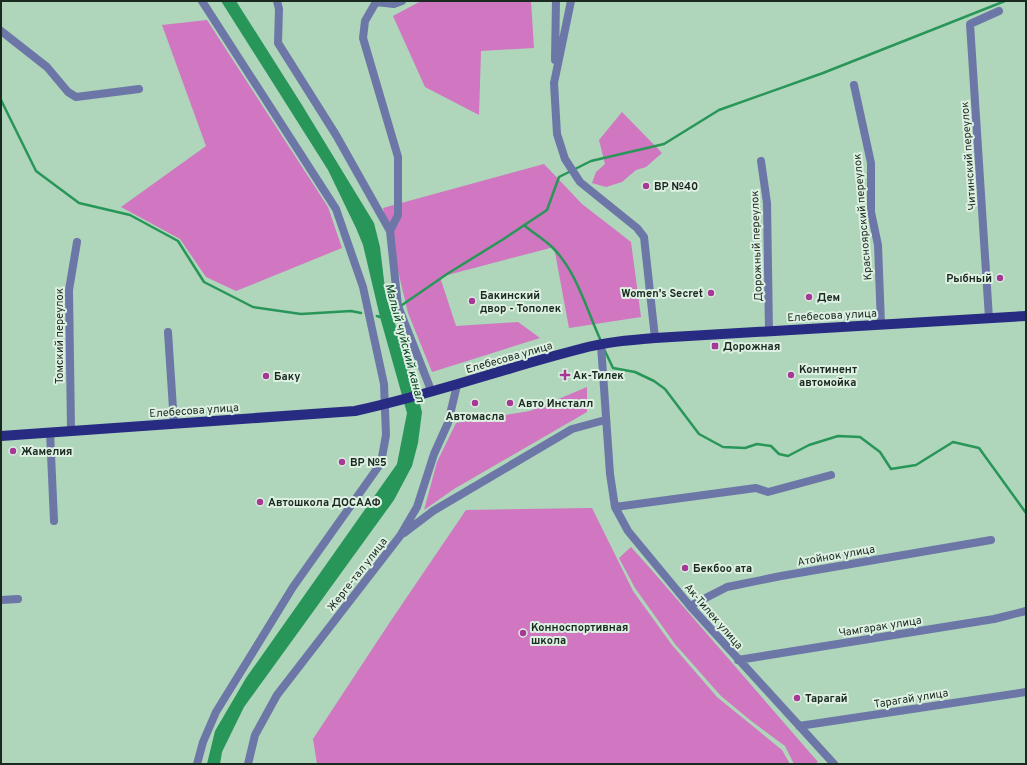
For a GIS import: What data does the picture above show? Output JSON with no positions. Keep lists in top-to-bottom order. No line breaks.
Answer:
{"streets":{"main road":["Елебесова улица"],"street":["Читинский переулок","Красноярский переулок","Дорожный переулок","Томский переулок","Атойнок улица","Жерге-тал улица","Ак-Тилек улица","Чамгарак улица","Тарагай улица"]},"crossings":[["Читинский переулок","Елебесова улица"],["Красноярский переулок","Елебесова улица"],["Дорожный переулок","Елебесова улица"],["Елебесова улица","Томский переулок"],["Елебесова улица","Жерге-тал улица"],["Елебесова улица","Ак-Тилек улица"],["Атойнок улица","Ак-Тилек улица"],["Ак-Тилек улица","Чамгарак улица"],["Ак-Тилек улица","Тарагай улица"]],"water":["Малый чуйский канал"],"places":{"other":["BP №40","Рыбный","Women's Secret","Дем","Бакинский двор - Тополек","Континент автомойка","Баку","Автомасла","Авто Инсталл","Жамелия","BP №5","Автошкола ДОСААФ","Бекбоо ата","Конноспортивная школа","Тарагай"],"transit":["Дорожная"],"health":["Ак-Тилек"]}}
